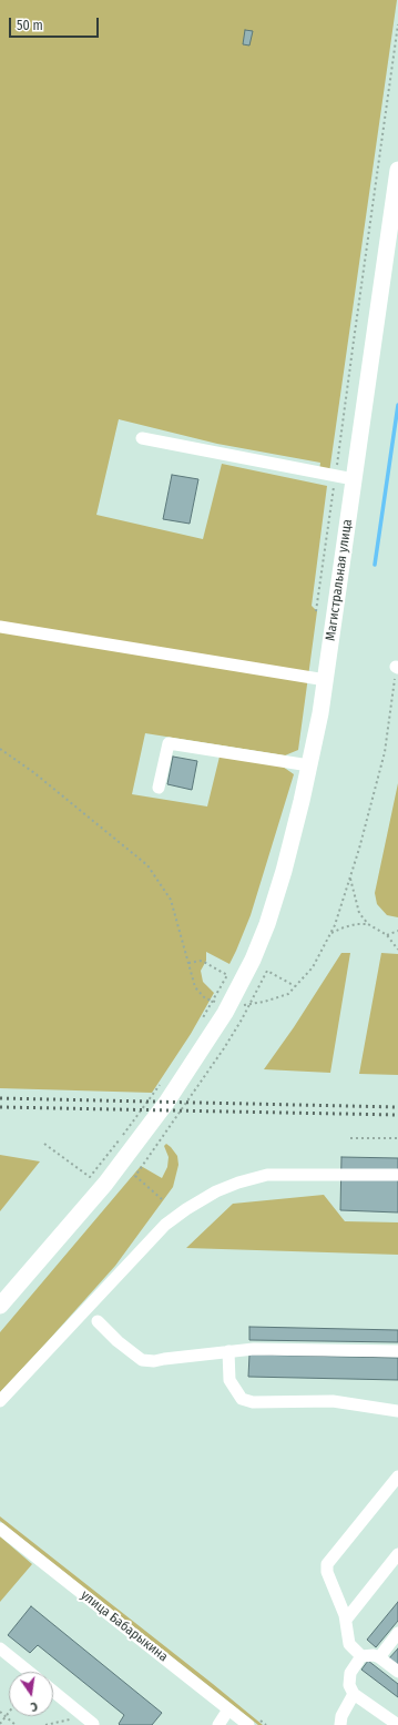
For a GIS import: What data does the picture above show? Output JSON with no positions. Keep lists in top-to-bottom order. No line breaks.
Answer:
{"streets":{"main road":["Магистральная улица"],"street":["улица Бабарыкина"]},"scale_bar":"50 m","north":"bottom"}
